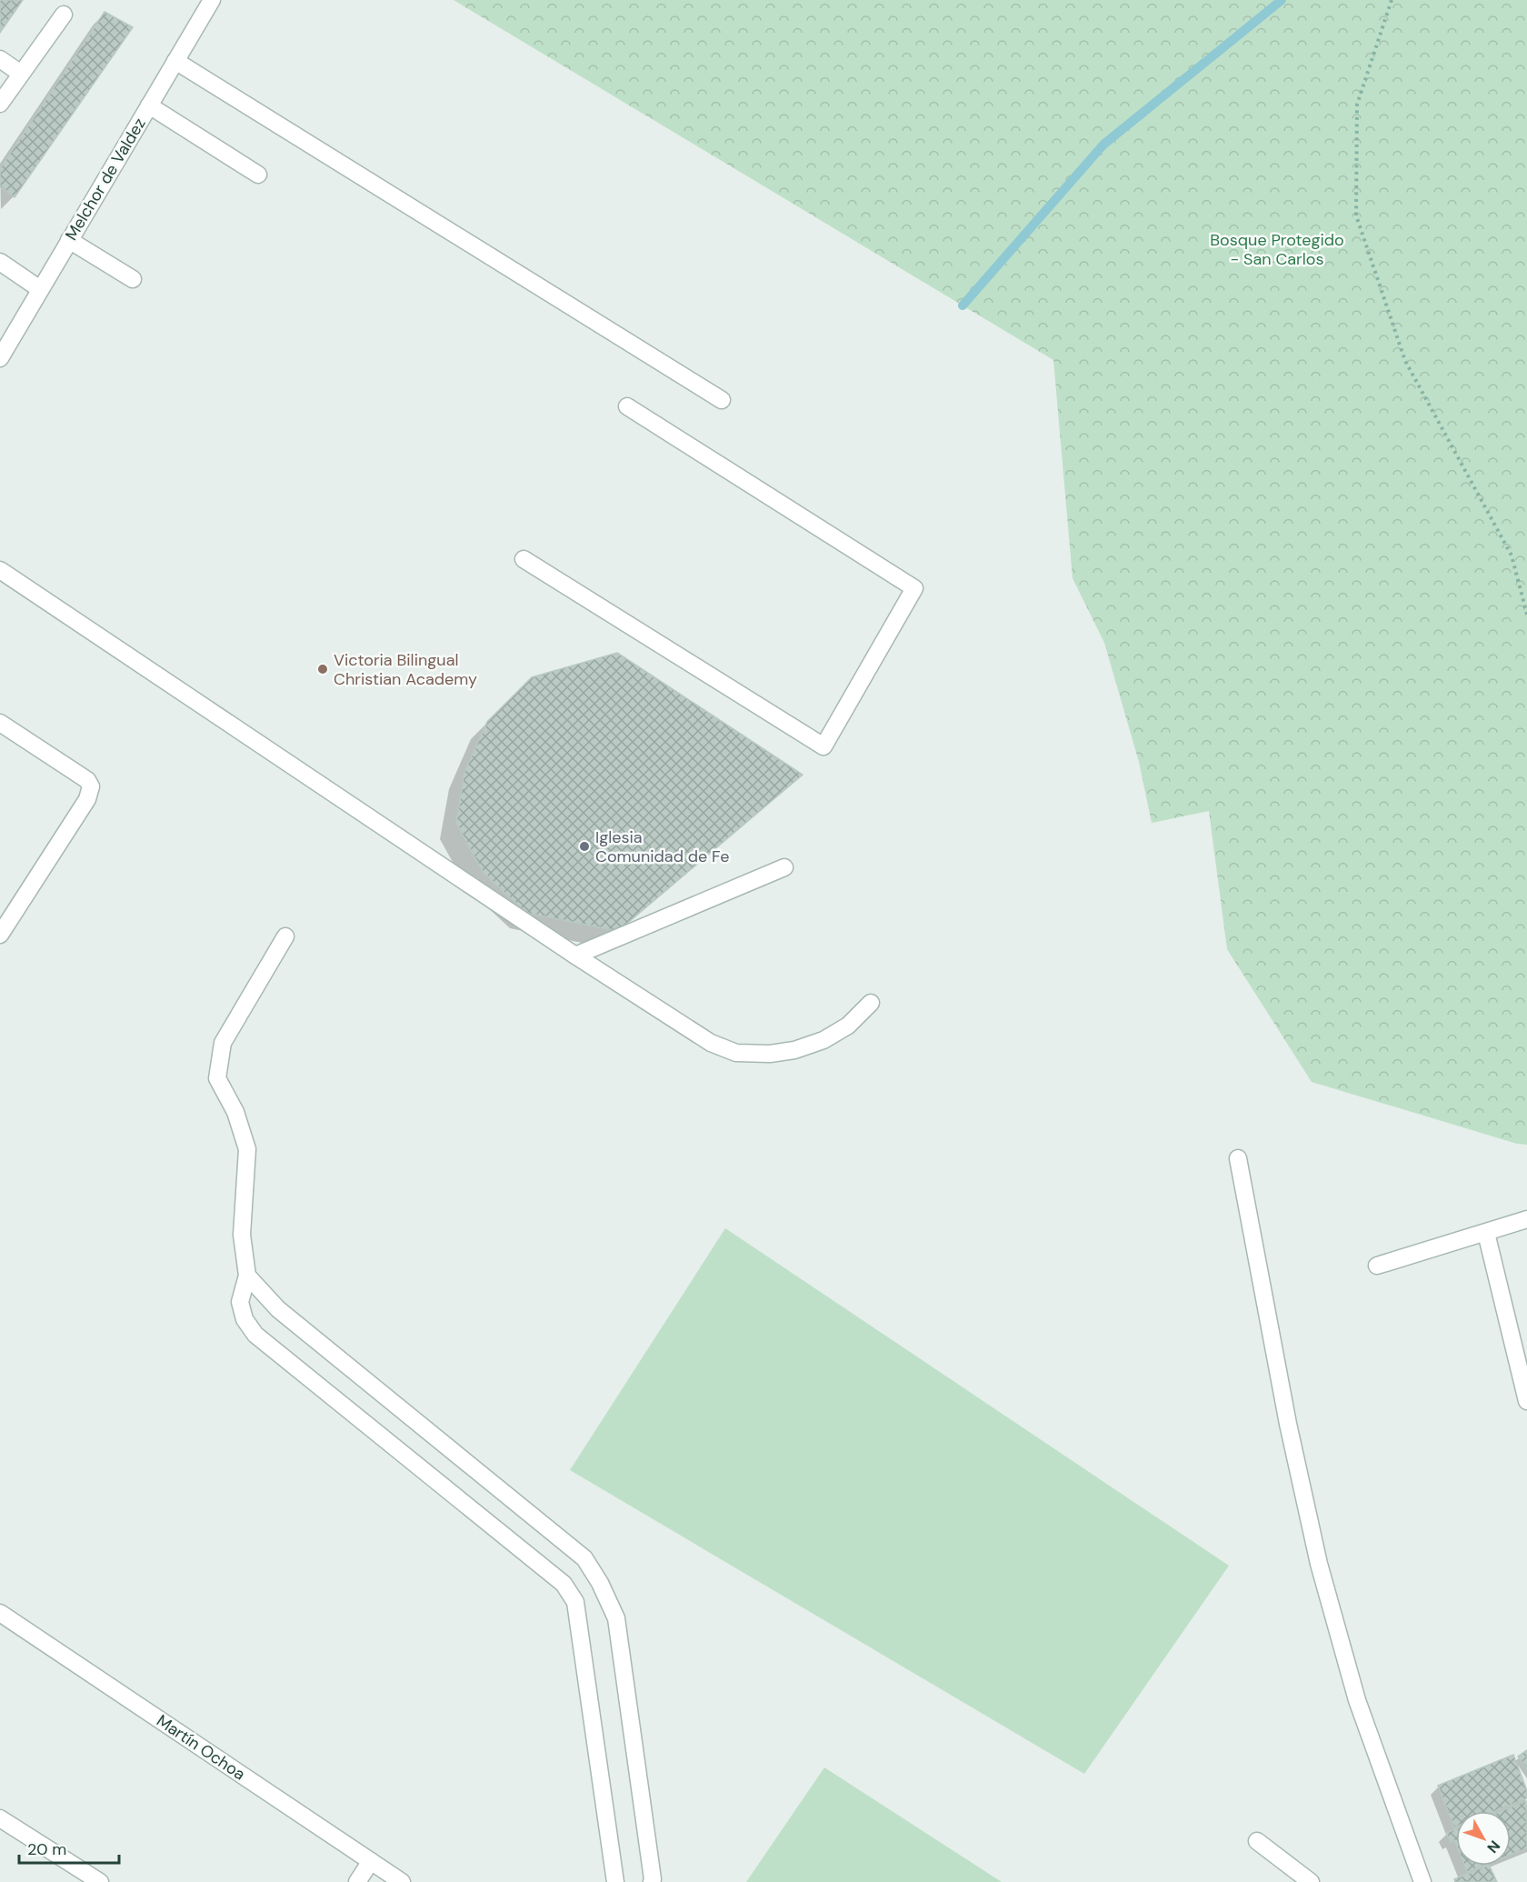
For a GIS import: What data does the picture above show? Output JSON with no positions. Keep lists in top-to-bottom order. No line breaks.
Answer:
{"streets":{"street":["Melchor de Valdez","Martín Ochoa"]},"parks":["Bosque Protegido - San Carlos"],"places":["Victoria Bilingual Christian Academy","Iglesia Comunidad de Fe"],"scale_bar":"20 m","north":"bottom right"}
